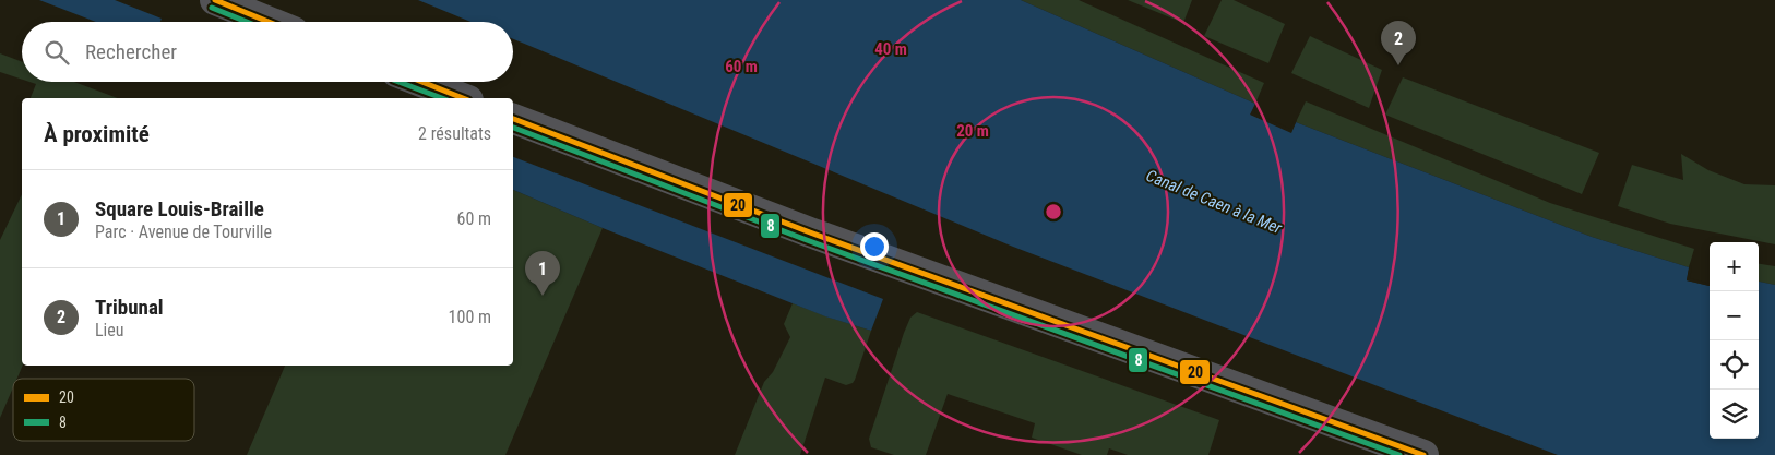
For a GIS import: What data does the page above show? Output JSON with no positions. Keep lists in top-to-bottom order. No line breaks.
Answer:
{"water":["Canal de Caen à la Mer"],"lines":["transit line 20","transit line 8"],"legend":["20","8"],"page":{"pins":["2","1"],"search":"Rechercher","heading":["À proximité","2 résultats"],"list":[{"mark":"1","name":"Square Louis-Braille","note":"Parc · Avenue de Tourville","value":"60 m"},{"mark":"2","name":"Tribunal","note":"Lieu","value":"100 m"}],"map_buttons":["+","−"]},"rings":["40 m","60 m","20 m"]}
